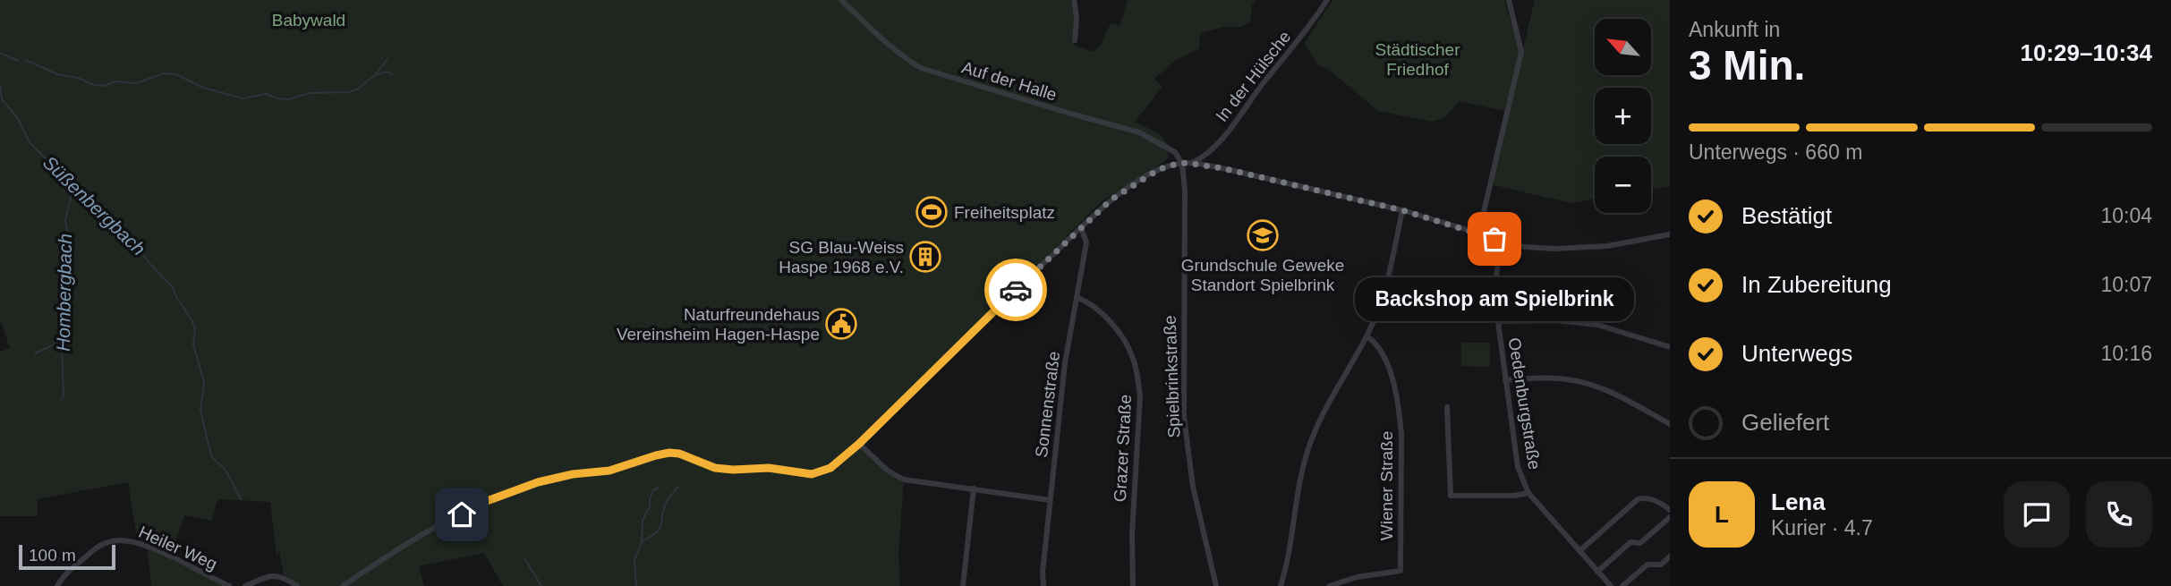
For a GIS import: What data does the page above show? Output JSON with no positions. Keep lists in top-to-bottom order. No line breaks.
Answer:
{"streets":{"street":["In der Hülsche","Auf der Halle","Spielbrinkstraße","Oedenburgstraße","Sonnenstraße","Grazer Straße","Wiener Straße","Heiler Weg"]},"crossings":[["Auf der Halle","Spielbrinkstraße"],["Sonnenstraße","Grazer Straße"]],"water":["Süßenbergbach","Hombergbach"],"parks":["Babywald","Städtischer Friedhof"],"places":{"sports":["Freiheitsplatz"],"school or university":["Grundschule Geweke Standort Spielbrink"],"other":["Backshop am Spielbrink"],"building":["SG Blau-Weiss Haspe 1968 e.V."],"public building":["Naturfreundehaus Vereinsheim Hagen-Haspe"]},"scale_bar":"100 m","north":"top left","page":{"heading":["3 Min.","Ankunft in","10:29–10:34"],"panel":["Lena","Kurier · 4.7"],"map_buttons":["+","−"],"bar":"Unterwegs · 660 m","list":[["Bestätigt","10:04"],["In Zubereitung","10:07"],["Unterwegs","10:16"],"Geliefert"],"bubble":"Backshop am Spielbrink","round":"L","scale":"100 m"}}
